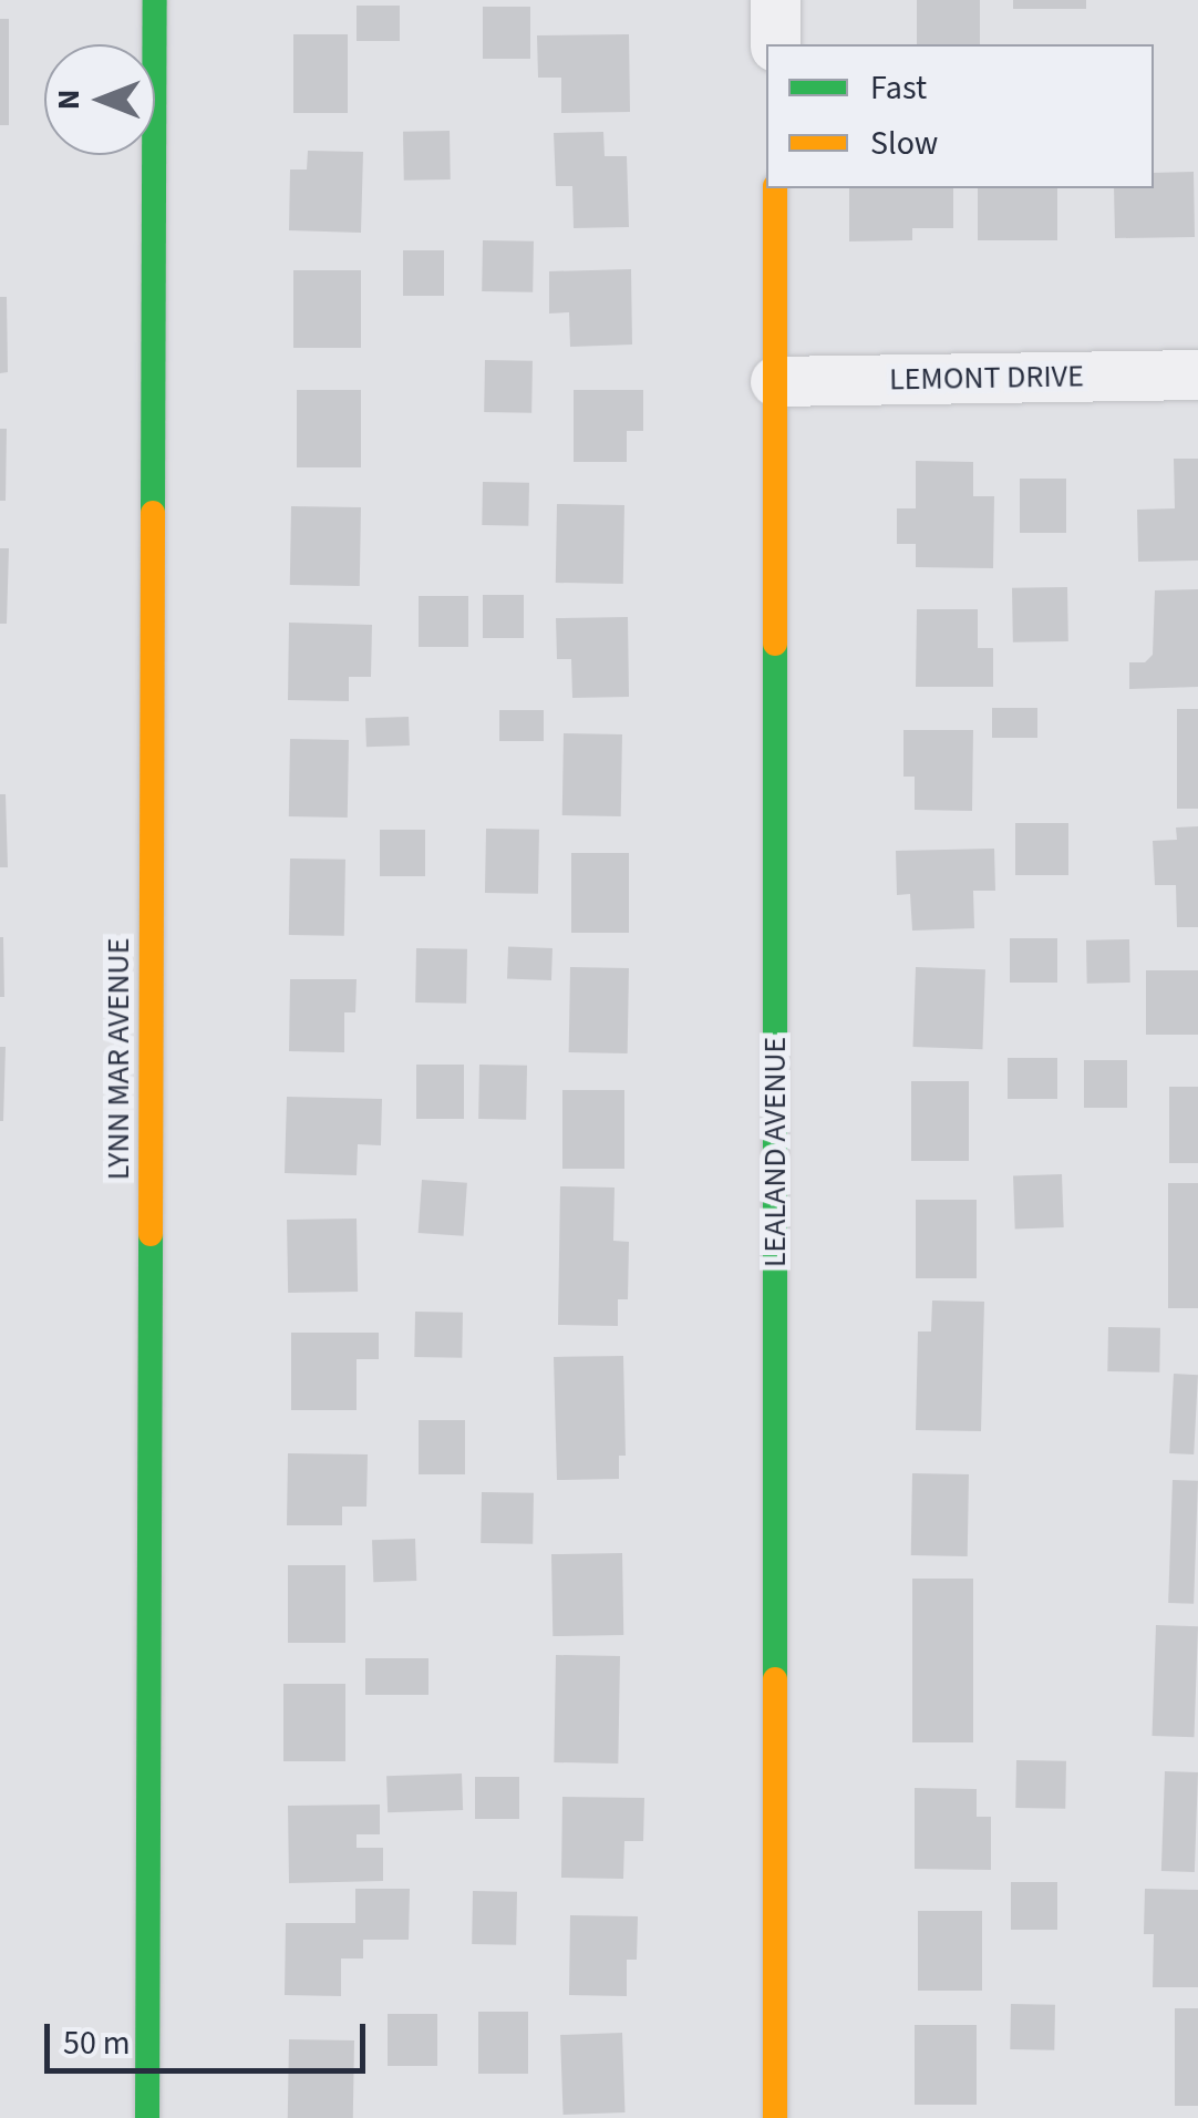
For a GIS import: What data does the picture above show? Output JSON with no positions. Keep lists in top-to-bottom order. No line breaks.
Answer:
{"streets":{"street":["LEMONT DRIVE","LYNN MAR AVENUE","LEALAND AVENUE"]},"crossings":[["LEMONT DRIVE","LEALAND AVENUE"]],"legend":["Fast","Slow"],"scale_bar":"50 m","north":"left"}
